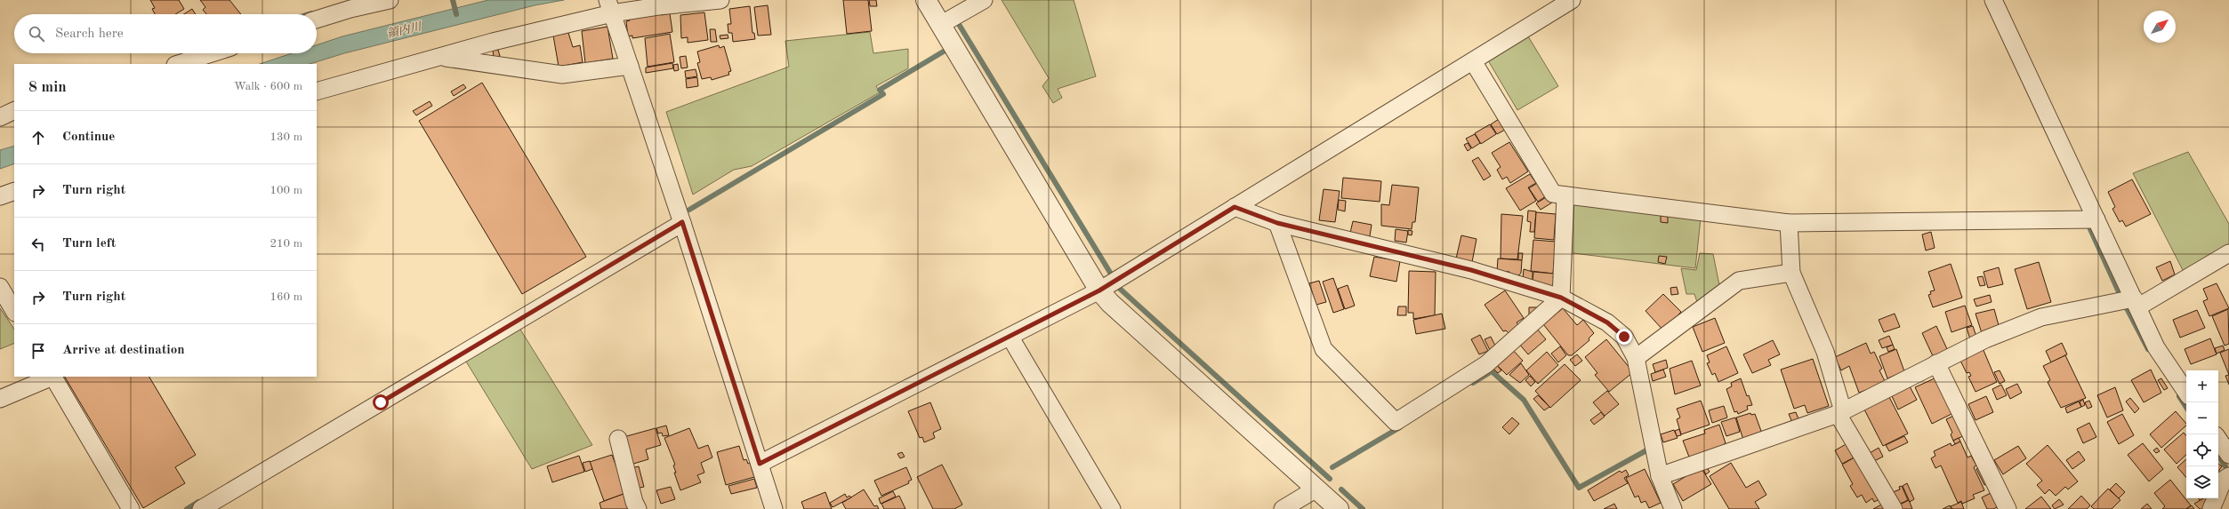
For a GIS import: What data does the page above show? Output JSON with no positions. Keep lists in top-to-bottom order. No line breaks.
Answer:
{"water":["領内川"],"north":"top right","page":{"search":"Search here","heading":["8 min","Walk · 600 m"],"list":[["Continue","130 m"],["Turn right","100 m"],["Turn left","210 m"],["Turn right","160 m"],"Arrive at destination"],"map_buttons":["+","−"]}}
